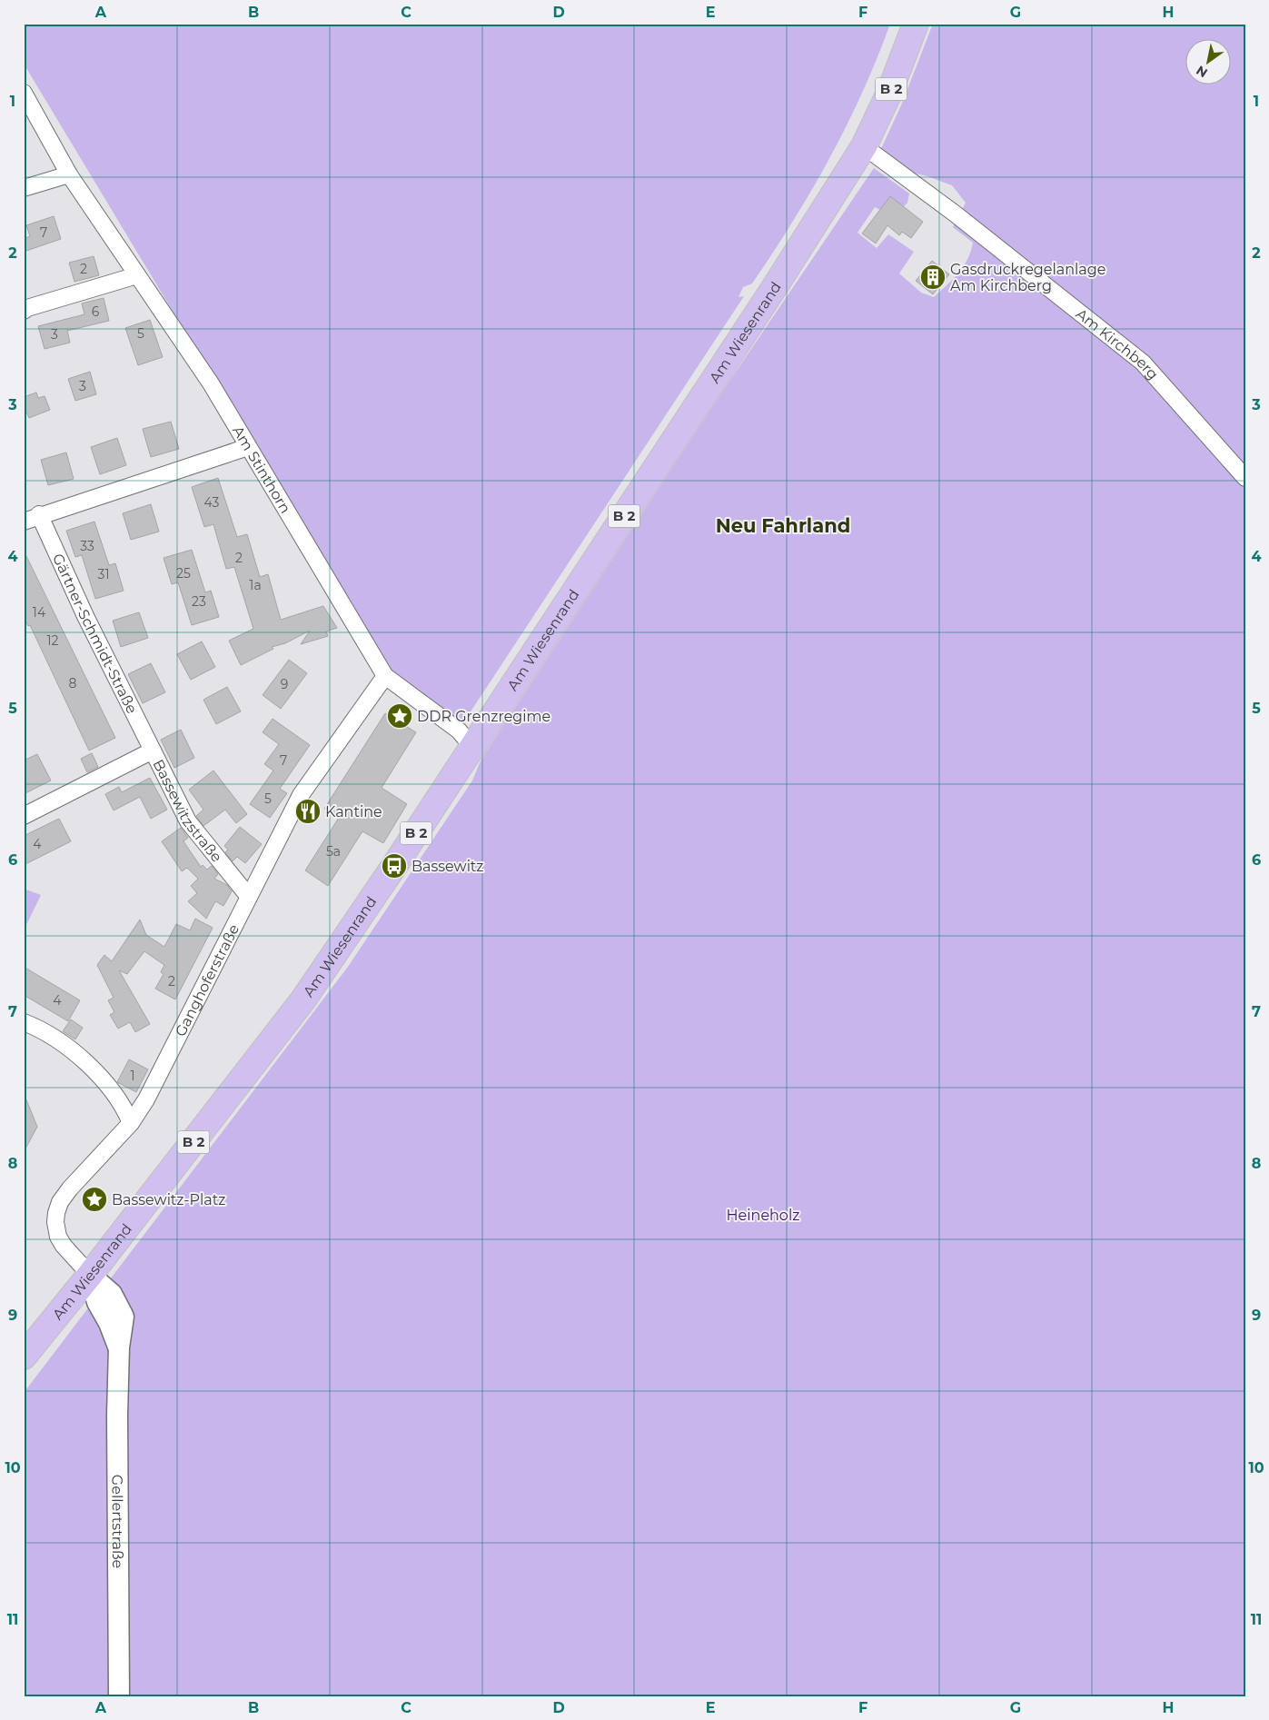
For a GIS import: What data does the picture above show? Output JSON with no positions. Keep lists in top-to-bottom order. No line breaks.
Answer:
{"streets":{"main road":["B 2","Am Wiesenrand"],"street":["Am Kirchberg","Am Stinthorn","Gärtner-Schmidt-Straße","Bassewitzstraße","Ganghoferstraße","Gellertstraße"]},"crossings":[["Am Wiesenrand","Am Kirchberg"],["Am Wiesenrand","Am Stinthorn"],["Am Wiesenrand","Ganghoferstraße"],["Am Wiesenrand","Gellertstraße"],["Am Stinthorn","Ganghoferstraße"],["Gärtner-Schmidt-Straße","Bassewitzstraße"],["Bassewitzstraße","Ganghoferstraße"],["Ganghoferstraße","Gellertstraße"]],"districts":["Neu Fahrland"],"parks":["Heineholz"],"places":{"building":["Gasdruckregelanlage Am Kirchberg"],"place":["DDR Grenzregime","Bassewitz-Platz"],"restaurant":["Kantine"],"bus stop":["Bassewitz"]},"house_numbers":["7","2","6","5","3","3","43","33","2","25","31","1a","23","14","12","8","9","7","5","4","5a","2","4","1"],"north":"bottom left","grid":{"columns":["A","B","C","D","E","F","G","H"],"rows":["1","2","3","4","5","6","7","8","9","10","11"]}}
